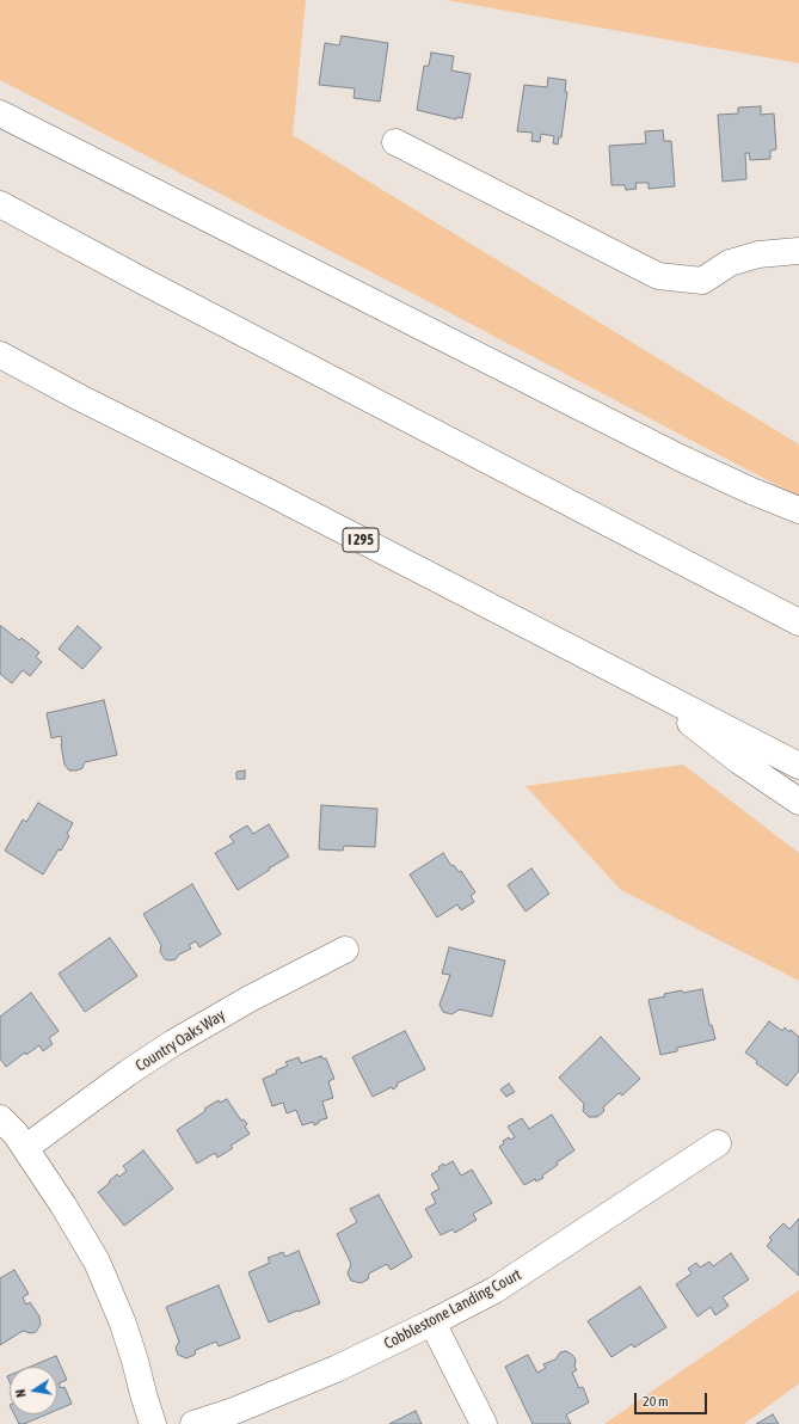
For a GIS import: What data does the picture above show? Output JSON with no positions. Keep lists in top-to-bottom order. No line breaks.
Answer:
{"streets":{"main road":["I 295","Country Oaks Way","Cobblestone Landing Court"]},"scale_bar":"20 m","north":"left"}
